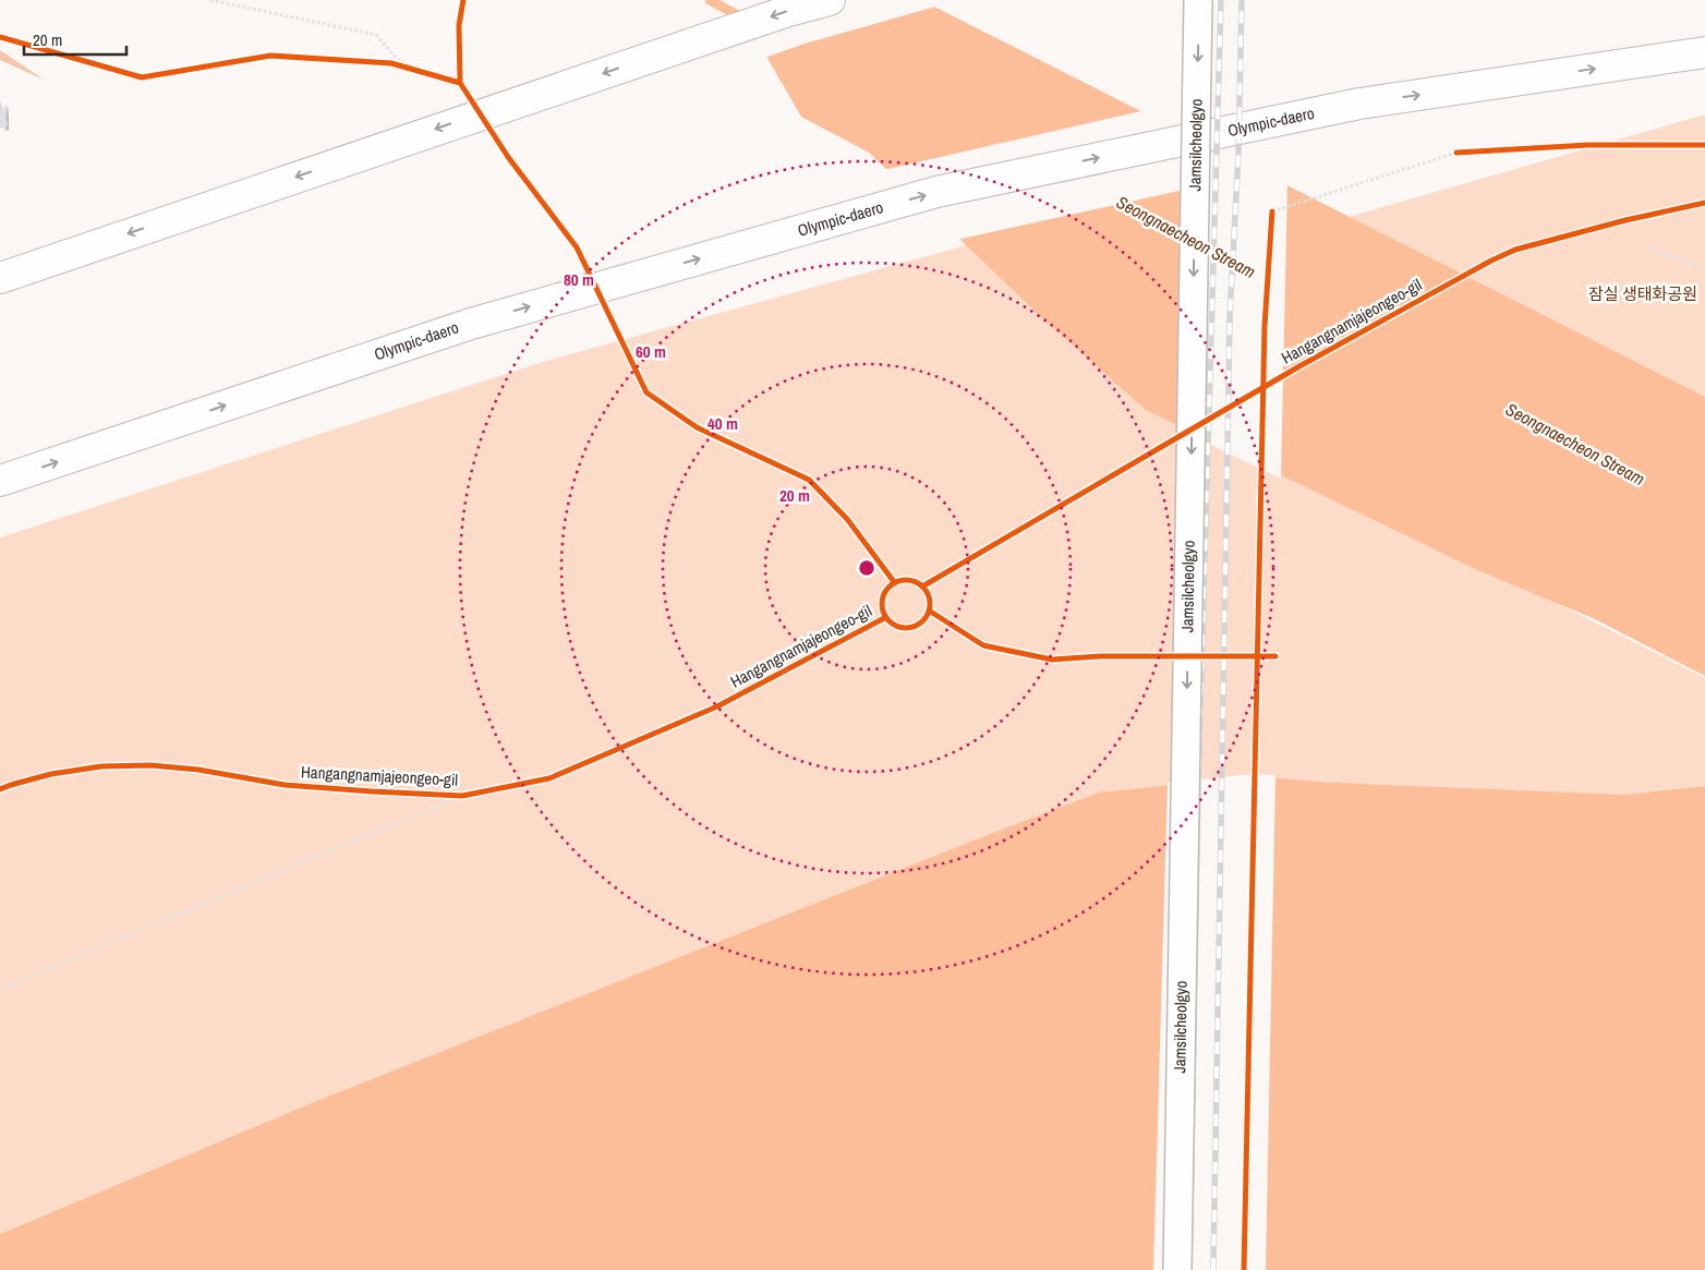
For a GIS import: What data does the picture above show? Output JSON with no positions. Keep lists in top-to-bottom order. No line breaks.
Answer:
{"streets":{"highway":["Olympic-daero"],"street":["Jamsilcheolgyo"],"cycle path":["Hangangnamjajeongeo-gil"]},"one_way":["Jamsilcheolgyo"],"water":["Seongnaecheon Stream"],"parks":["잠실 생태화공원"],"scale_bar":"20 m","rings":["80 m","60 m","40 m","20 m"]}
